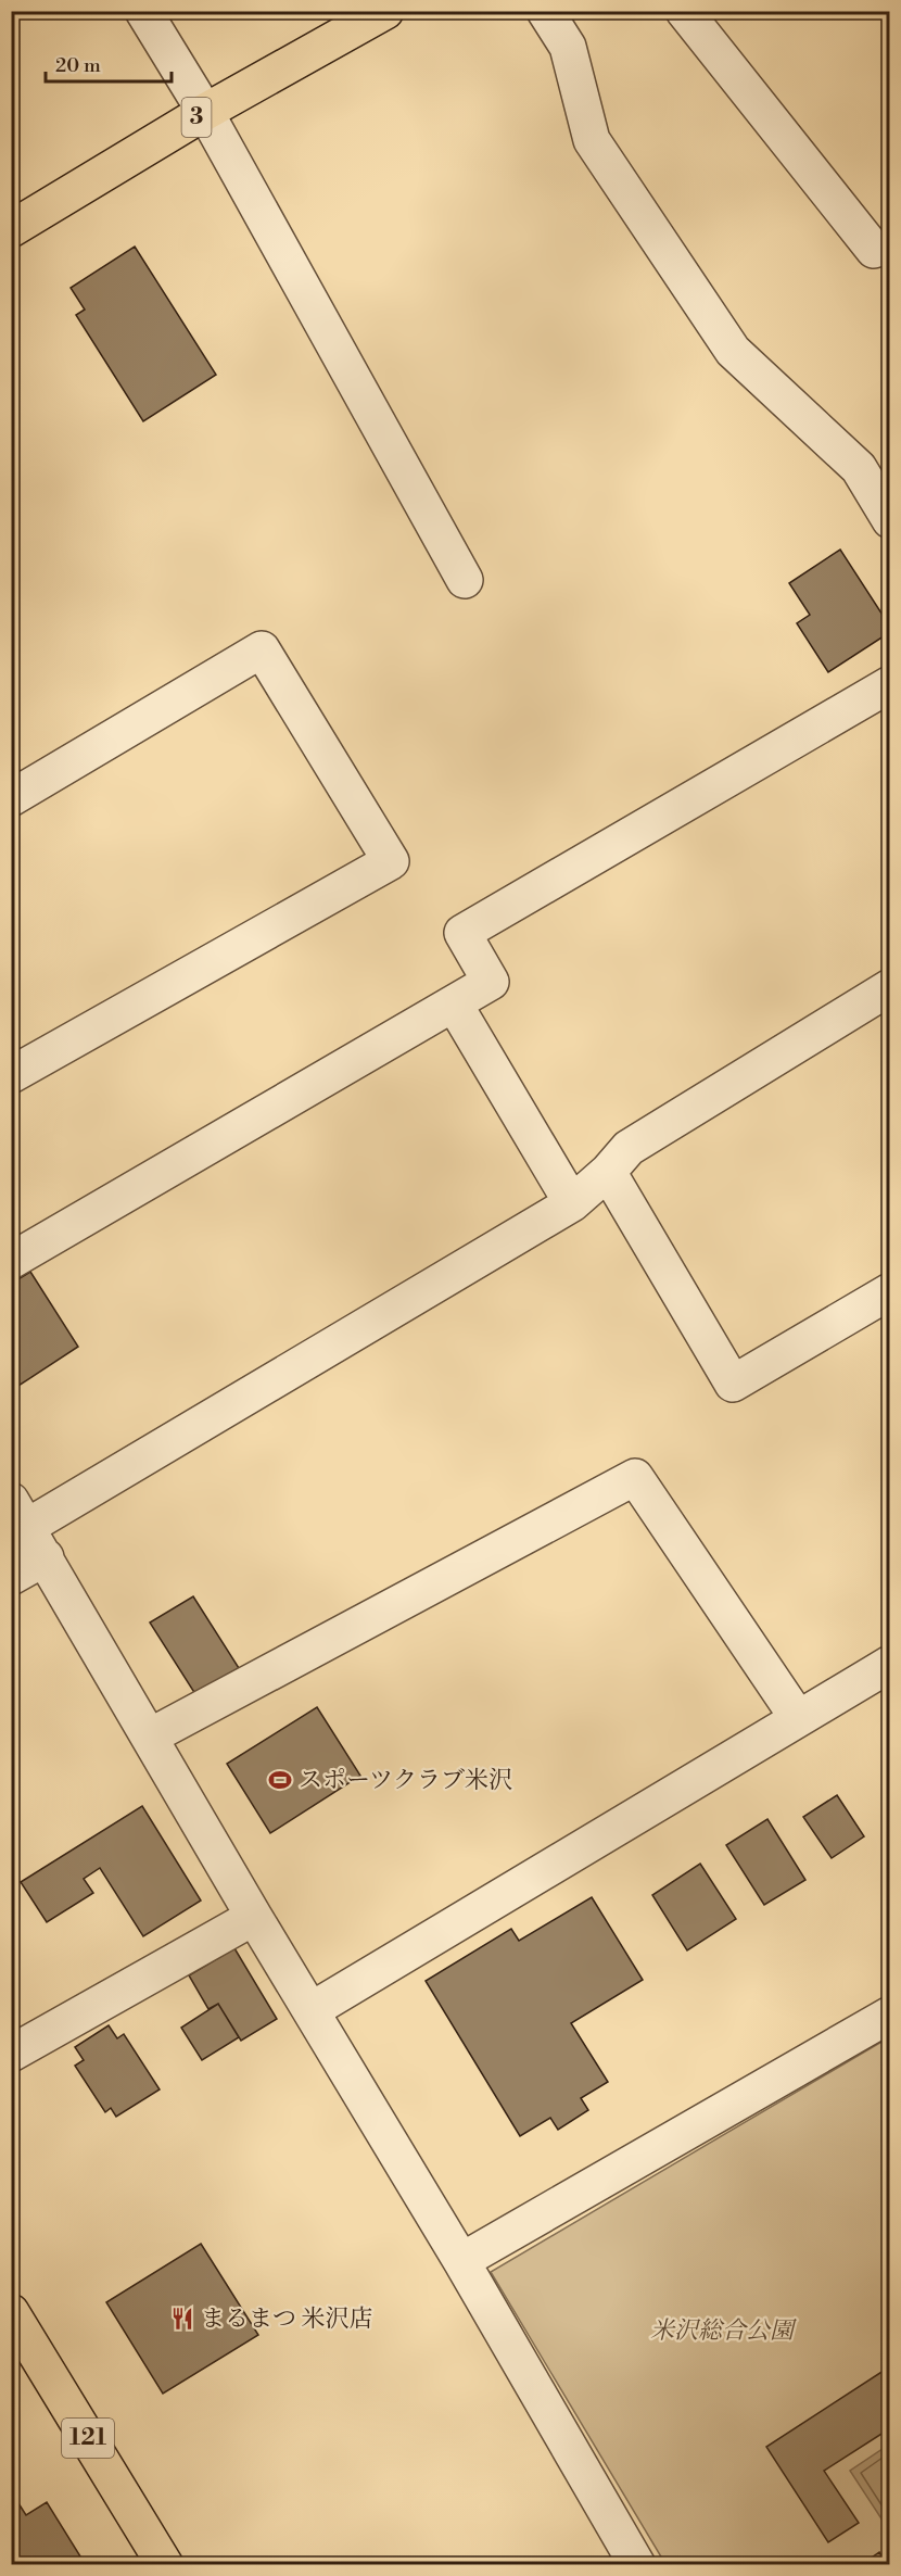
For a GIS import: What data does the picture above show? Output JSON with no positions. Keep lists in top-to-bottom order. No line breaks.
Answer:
{"streets":{"main road":["3","121"]},"parks":["米沢総合公園"],"places":{"sports":["スポーツクラブ米沢"],"restaurant":["まるまつ 米沢店"]},"scale_bar":"20 m"}
